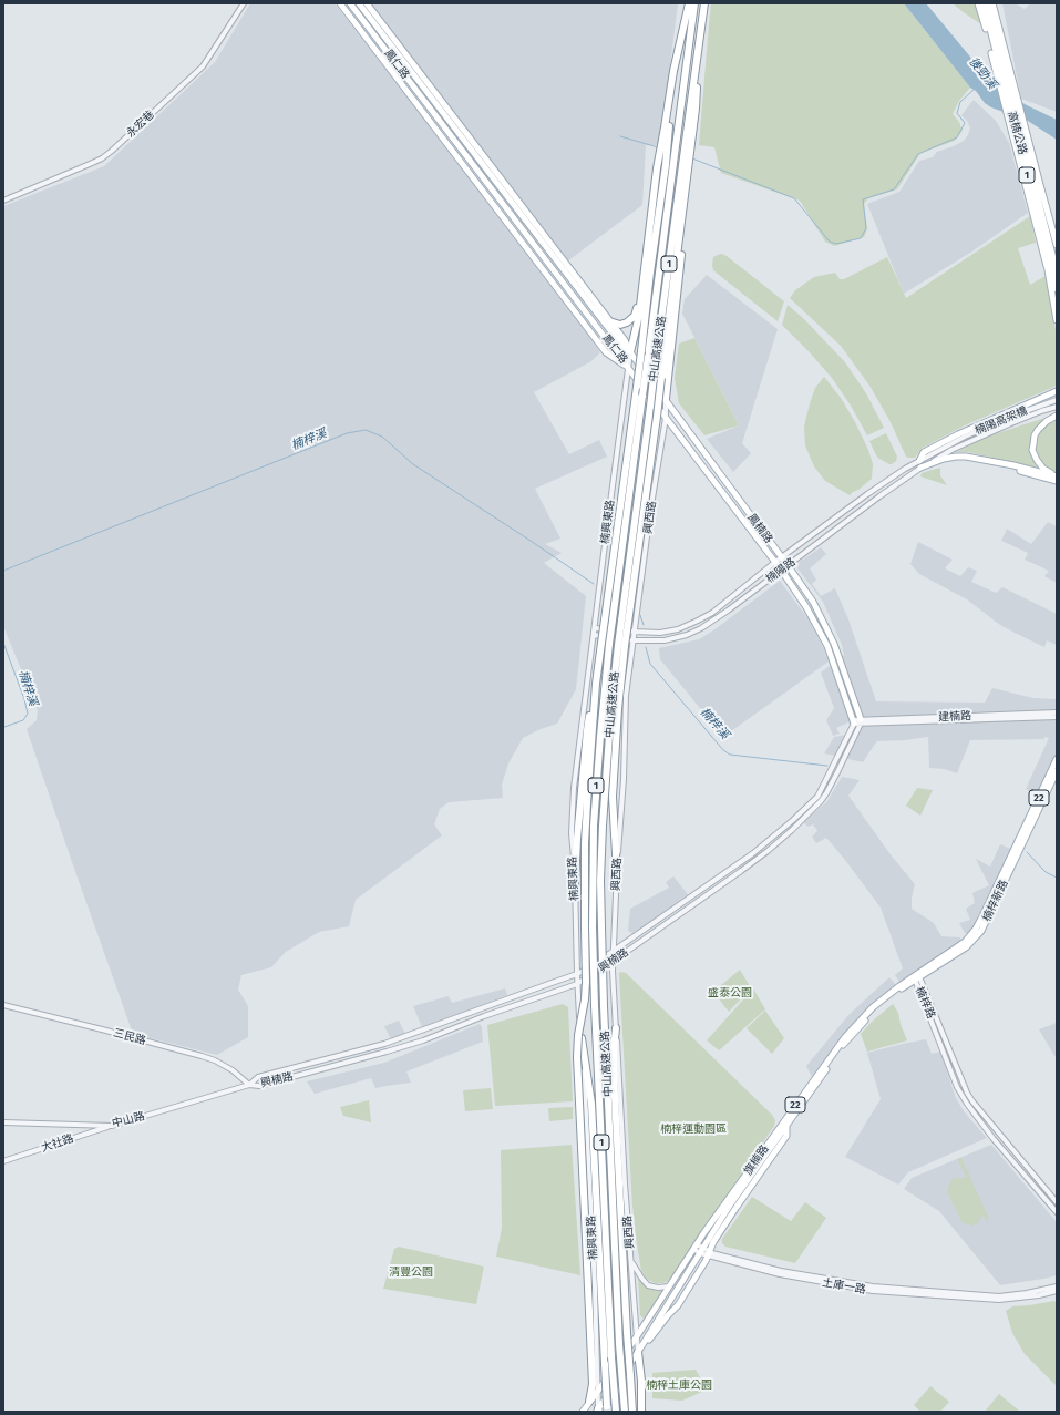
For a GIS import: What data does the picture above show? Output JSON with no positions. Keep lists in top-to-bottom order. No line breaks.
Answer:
{"streets":{"highway":["1","中山高速公路"],"main road":["鳳仁路","高楠公路","鳳楠路","22","楠梓新路","旗楠路"],"street":["永宏巷","楠陽高架橋","興西路","楠興東路","楠陽路","建楠路","興楠路","楠梓路","三民路","中山路","大社路","土庫一路"]},"crossings":[["鳳仁路","楠興東路"],["鳳仁路","鳳楠路"],["中山高速公路","興西路"],["楠陽高架橋","楠陽路"],["興西路","鳳楠路"],["興西路","楠陽路"],["興西路","興楠路"],["興西路","旗楠路"],["楠興東路","鳳楠路"],["楠興東路","楠陽路"],["楠興東路","興楠路"],["楠興東路","旗楠路"],["鳳楠路","楠陽路"],["鳳楠路","建楠路"],["鳳楠路","興楠路"],["建楠路","興楠路"],["22","楠梓新路"],["楠梓新路","旗楠路"],["興楠路","三民路"],["興楠路","中山路"],["楠梓路","旗楠路"],["三民路","中山路"],["中山路","大社路"],["旗楠路","土庫一路"]],"water":["後勁溪","楠梓溪"],"parks":["盛泰公園","楠梓運動園區","清豐公園","楠梓土庫公園"]}
